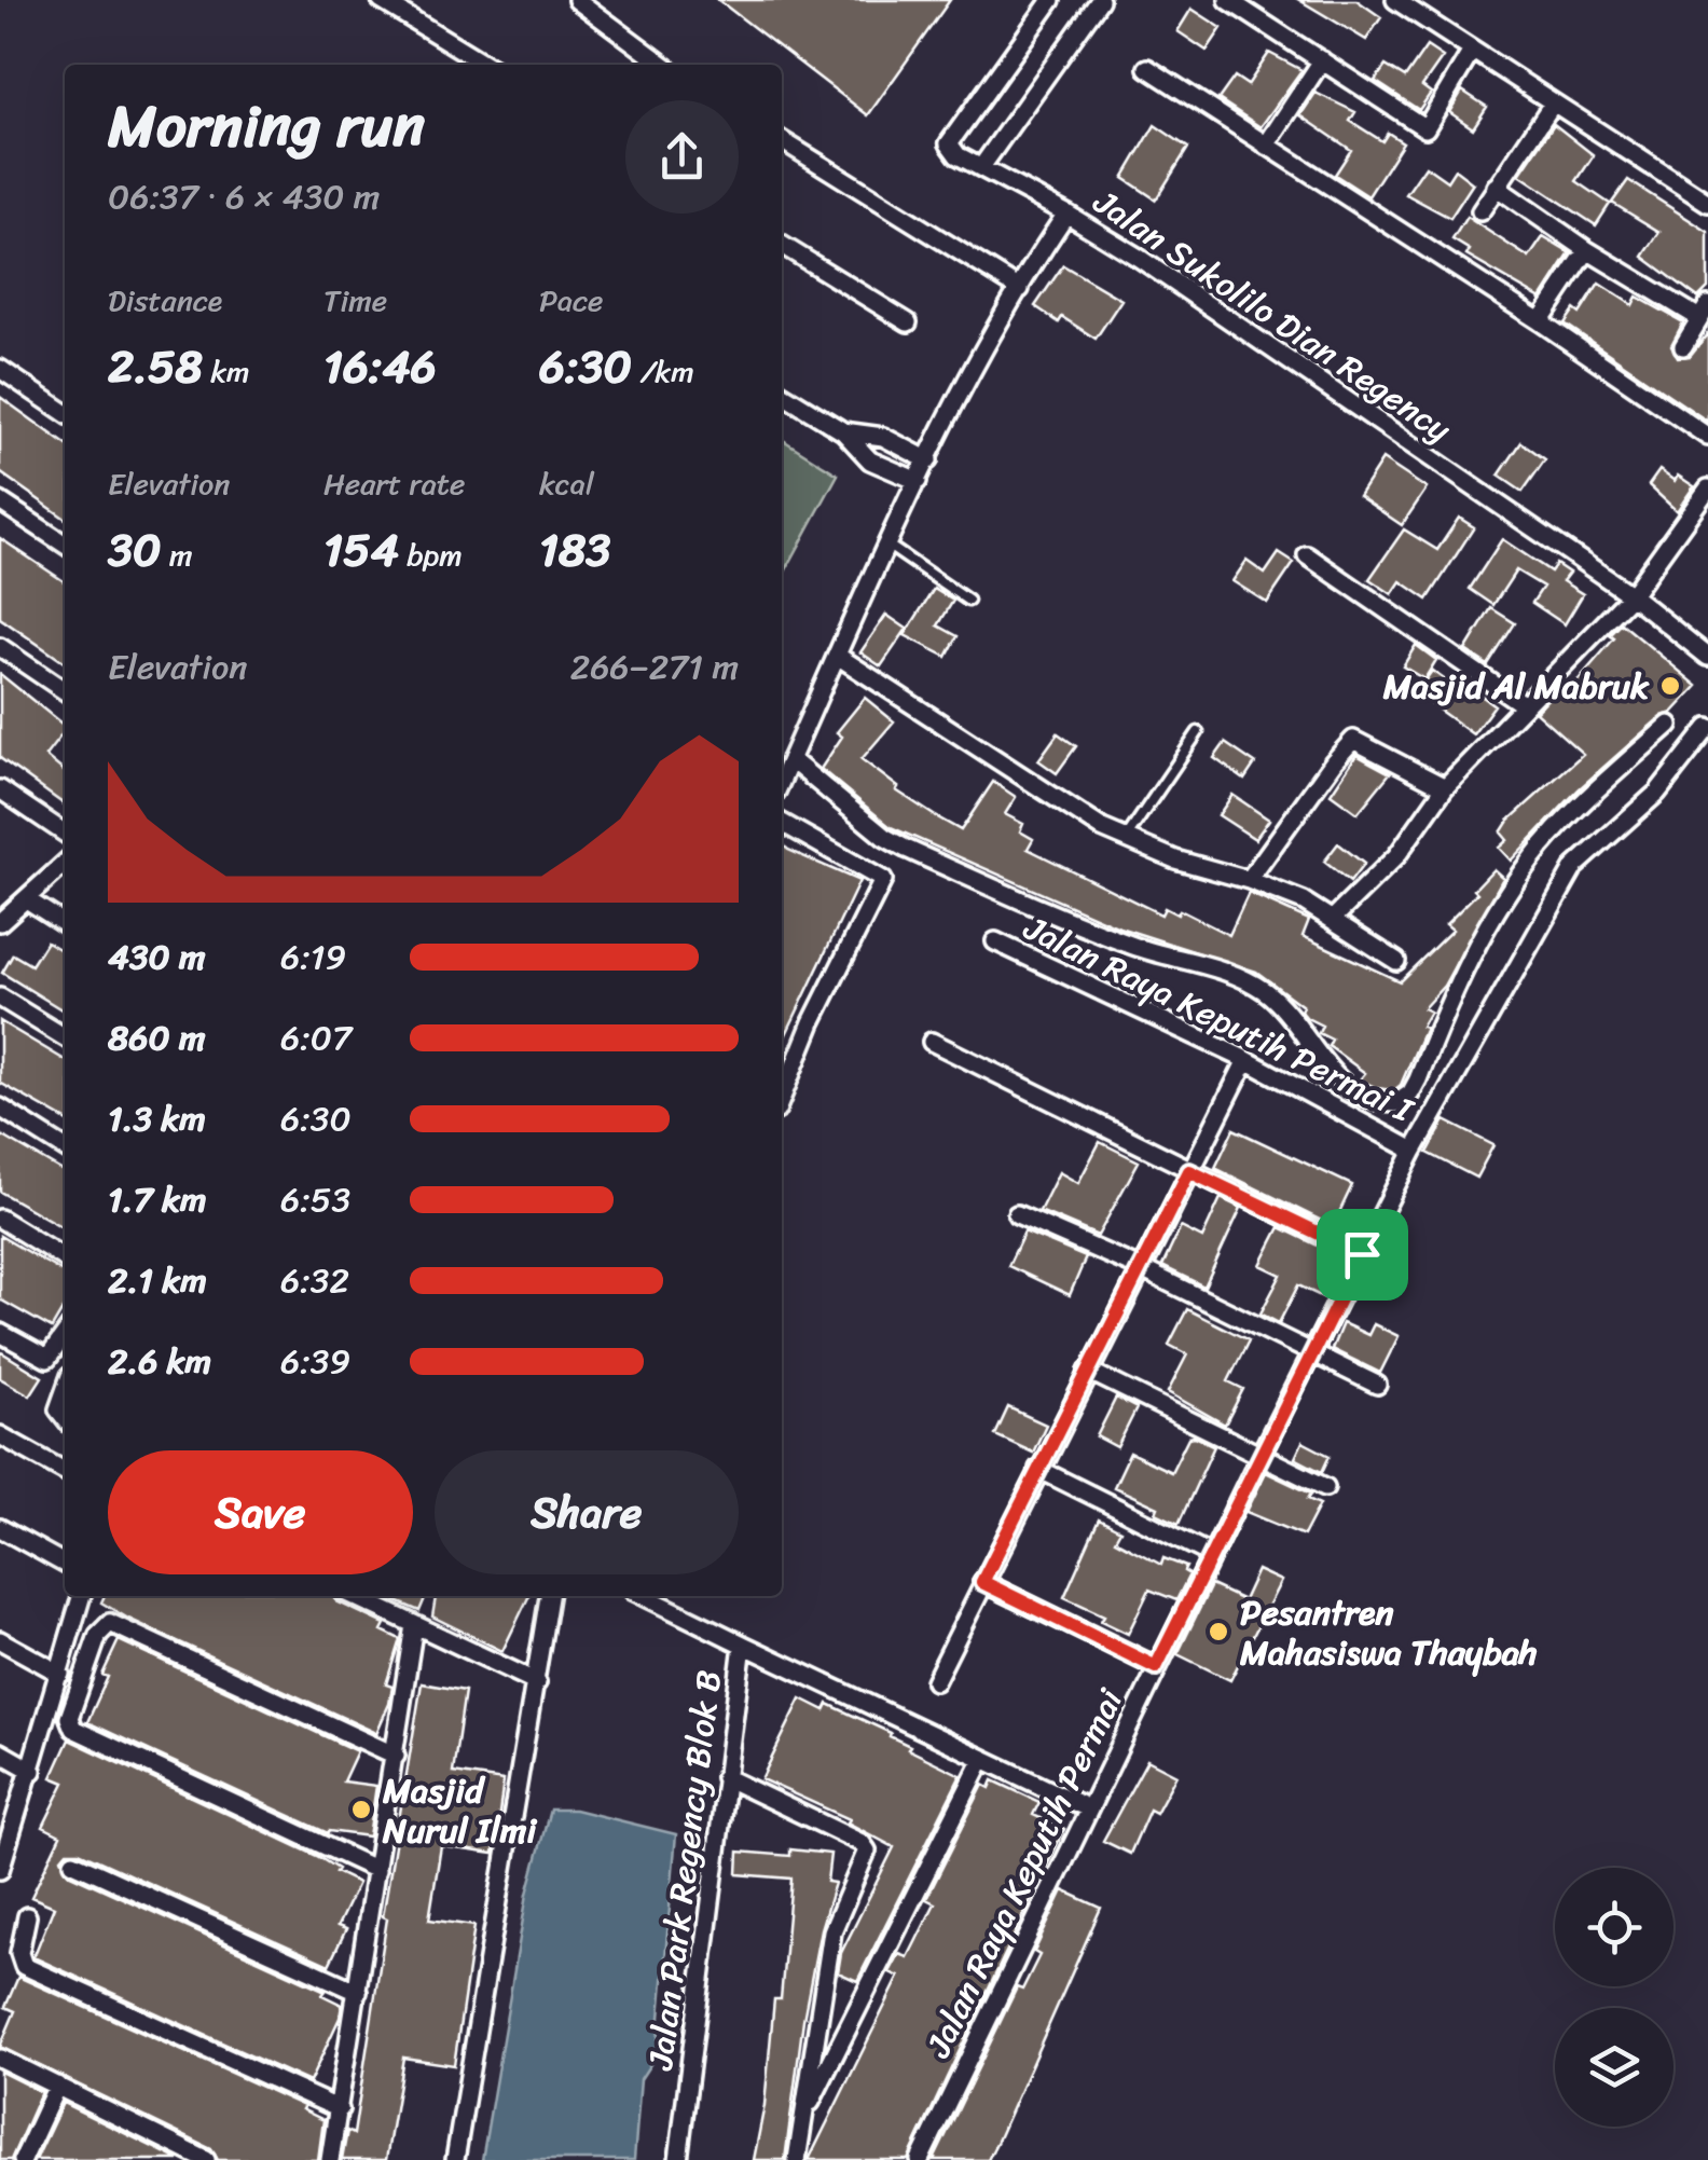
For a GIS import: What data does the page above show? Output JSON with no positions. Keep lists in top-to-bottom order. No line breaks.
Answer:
{"streets":{"street":["Jalan Sukolilo Dian Regency","Jalan Raya Keputih Permai I","Jalan Park Regency Blok B","Jalan Raya Keputih Permai"]},"crossings":[["Jalan Raya Keputih Permai I","Jalan Raya Keputih Permai"]],"places":["Masjid Al Mabruk","Pesantren Mahasiswa Thaybah","Masjid Nurul Ilmi"],"page":{"heading":["Morning run","06:37 · 6 × 430 m"],"stats":[["Distance","2.58 km"],["Time","16:46"],["Pace","6:30 /km"],["Elevation","30 m"],["Heart rate","154 bpm"],["kcal","183"]],"chart":["Elevation","266–271 m"],"list":[{"name":"430 m","note":"6:19"},{"name":"860 m","note":"6:07"},{"name":"1.3 km","note":"6:30"},{"name":"1.7 km","note":"6:53"},{"name":"2.1 km","note":"6:32"},{"name":"2.6 km","note":"6:39"}],"buttons":["Save","Share"]}}
